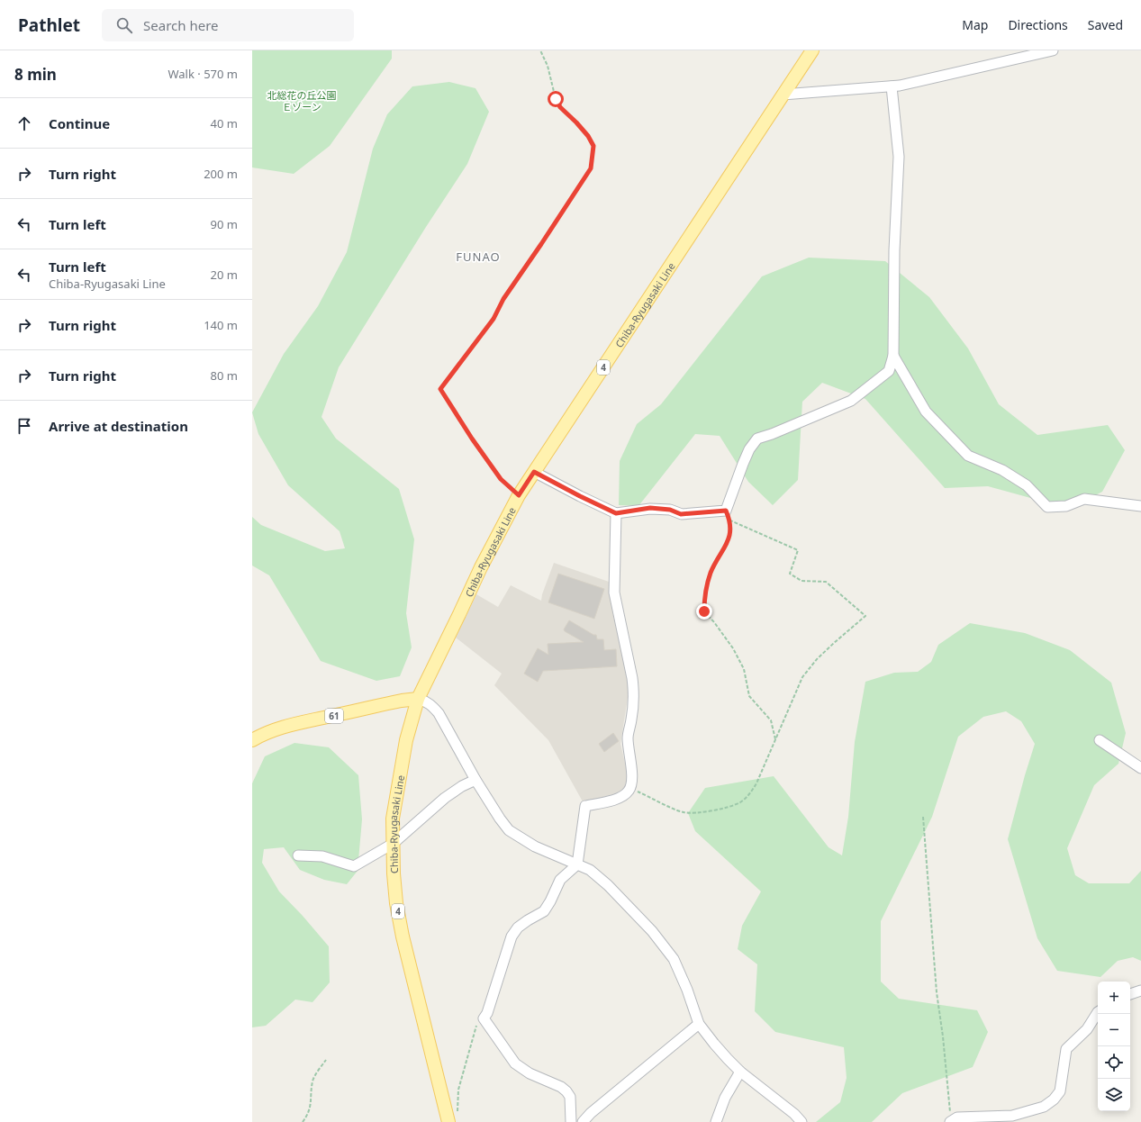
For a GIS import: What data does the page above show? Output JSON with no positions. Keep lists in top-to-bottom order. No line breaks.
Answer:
{"streets":{"main road":["Chiba-Ryugasaki Line","4","61"]},"crossings":[["Chiba-Ryugasaki Line","61"]],"districts":["FUNAO"],"parks":["北総花の丘公園 Ｅゾーン"],"page":{"header":"Pathlet","search":"Search here","nav":["Map","Directions","Saved"],"heading":["8 min","Walk · 570 m"],"list":[["Continue","40 m"],["Turn right","200 m"],["Turn left","90 m"],["Turn left","Chiba-Ryugasaki Line","20 m"],["Turn right","140 m"],["Turn right","80 m"],"Arrive at destination"],"map_buttons":["+","−"]}}
